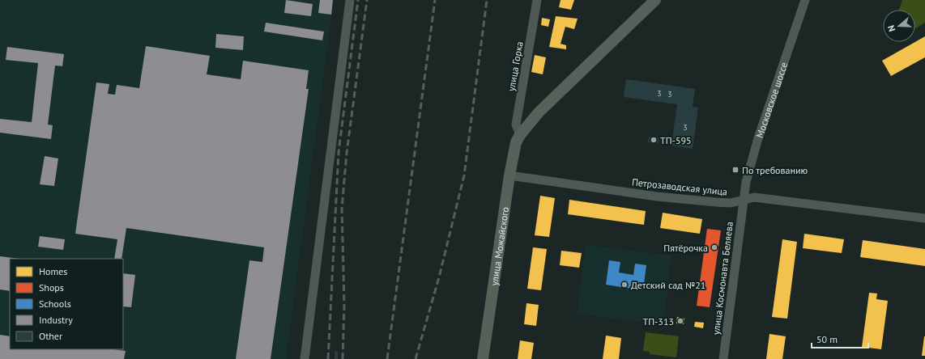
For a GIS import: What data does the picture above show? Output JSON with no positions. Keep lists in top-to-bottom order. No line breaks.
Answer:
{"streets":{"main road":["улица Можайского"],"street":["улица Горка","Московское шоссе","Петрозаводская улица","улица Космонавта Беляева"]},"crossings":[["улица Горка","улица Можайского"],["Московское шоссе","Петрозаводская улица"],["Московское шоссе","улица Космонавта Беляева"],["Петрозаводская улица","улица Можайского"],["Петрозаводская улица","улица Космонавта Беляева"]],"places":{"other":["ТП-595","Пятёрочка","Детский сад №21","ТП-313"],"transit":["По требованию"]},"house_numbers":["3","3","3"],"legend":["Homes","Shops","Schools","Industry","Other"],"scale_bar":"50 m","north":"left"}
